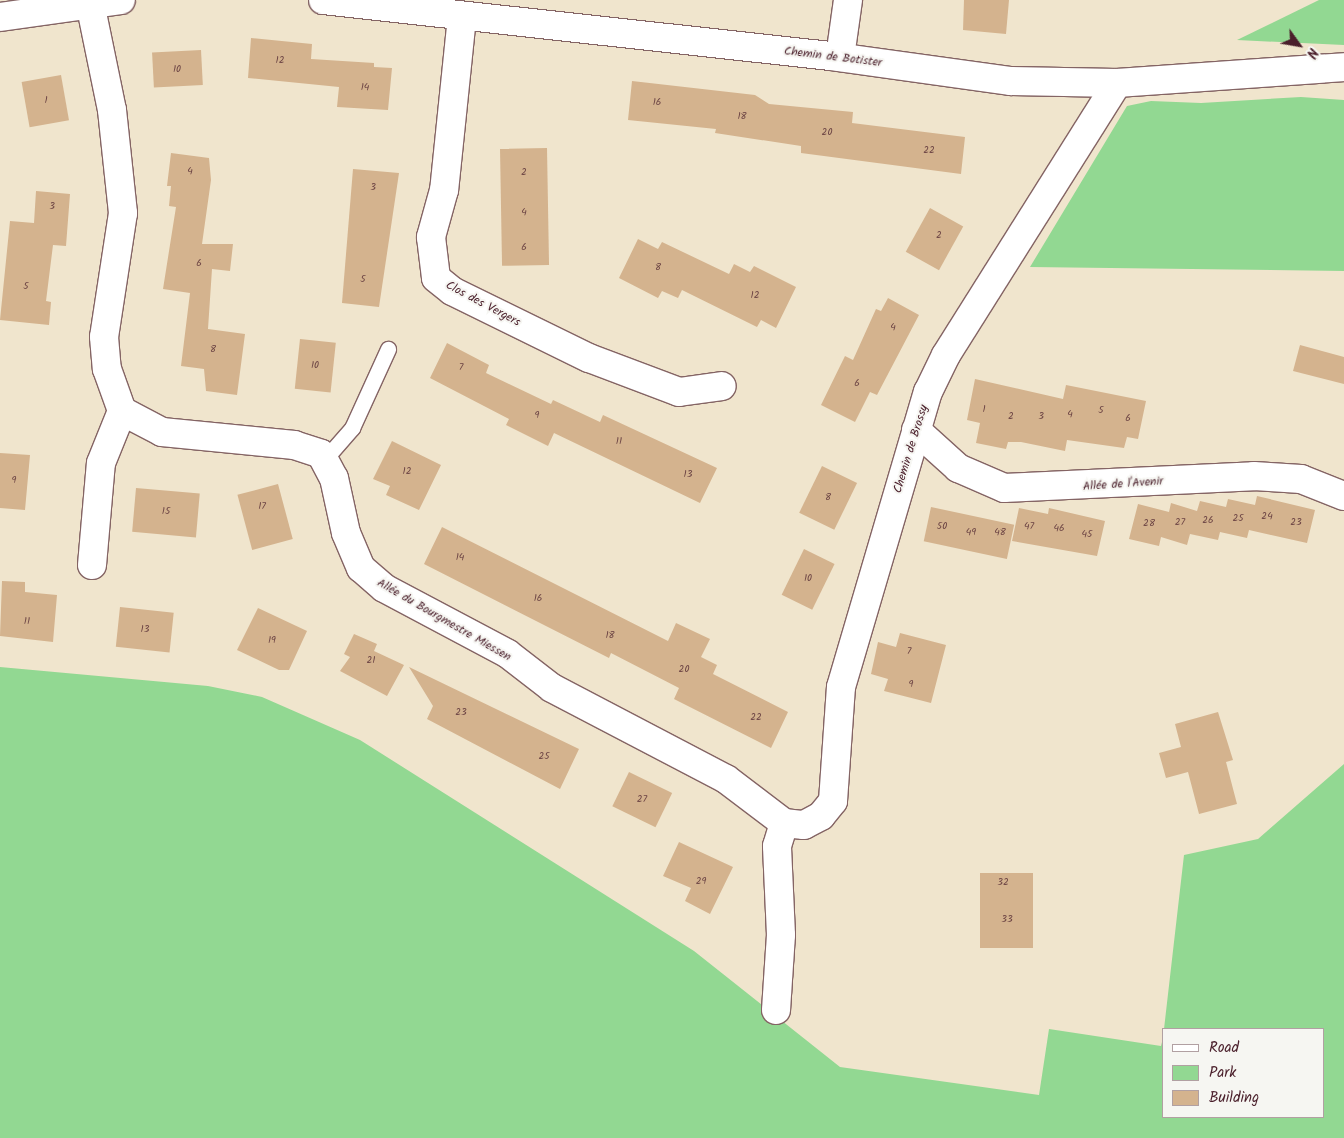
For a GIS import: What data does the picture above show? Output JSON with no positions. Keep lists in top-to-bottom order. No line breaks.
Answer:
{"streets":{"street":["Chemin de Botister","Clos des Vergers","Chemin de Brossy","Allée de l'Avenir","Allée du Bourgmestre Miessen"]},"crossings":[["Chemin de Botister","Clos des Vergers"],["Chemin de Botister","Chemin de Brossy"],["Chemin de Brossy","Allée de l'Avenir"],["Chemin de Brossy","Allée du Bourgmestre Miessen"]],"house_numbers":["12","10","14","1","16","18","20","22","4","2","3","3","4","2","6","6","8","5","5","12","4","8","10","7","6","1","5","4","9","2","3","6","11","12","13","9","8","17","15","24","25","26","27","23","28","50","47","46","49","48","45","14","10","16","11","13","18","19","7","21","20","9","23","22","25","27","29","32","33"],"legend":["Road","Park","Building"],"north":"bottom right"}
